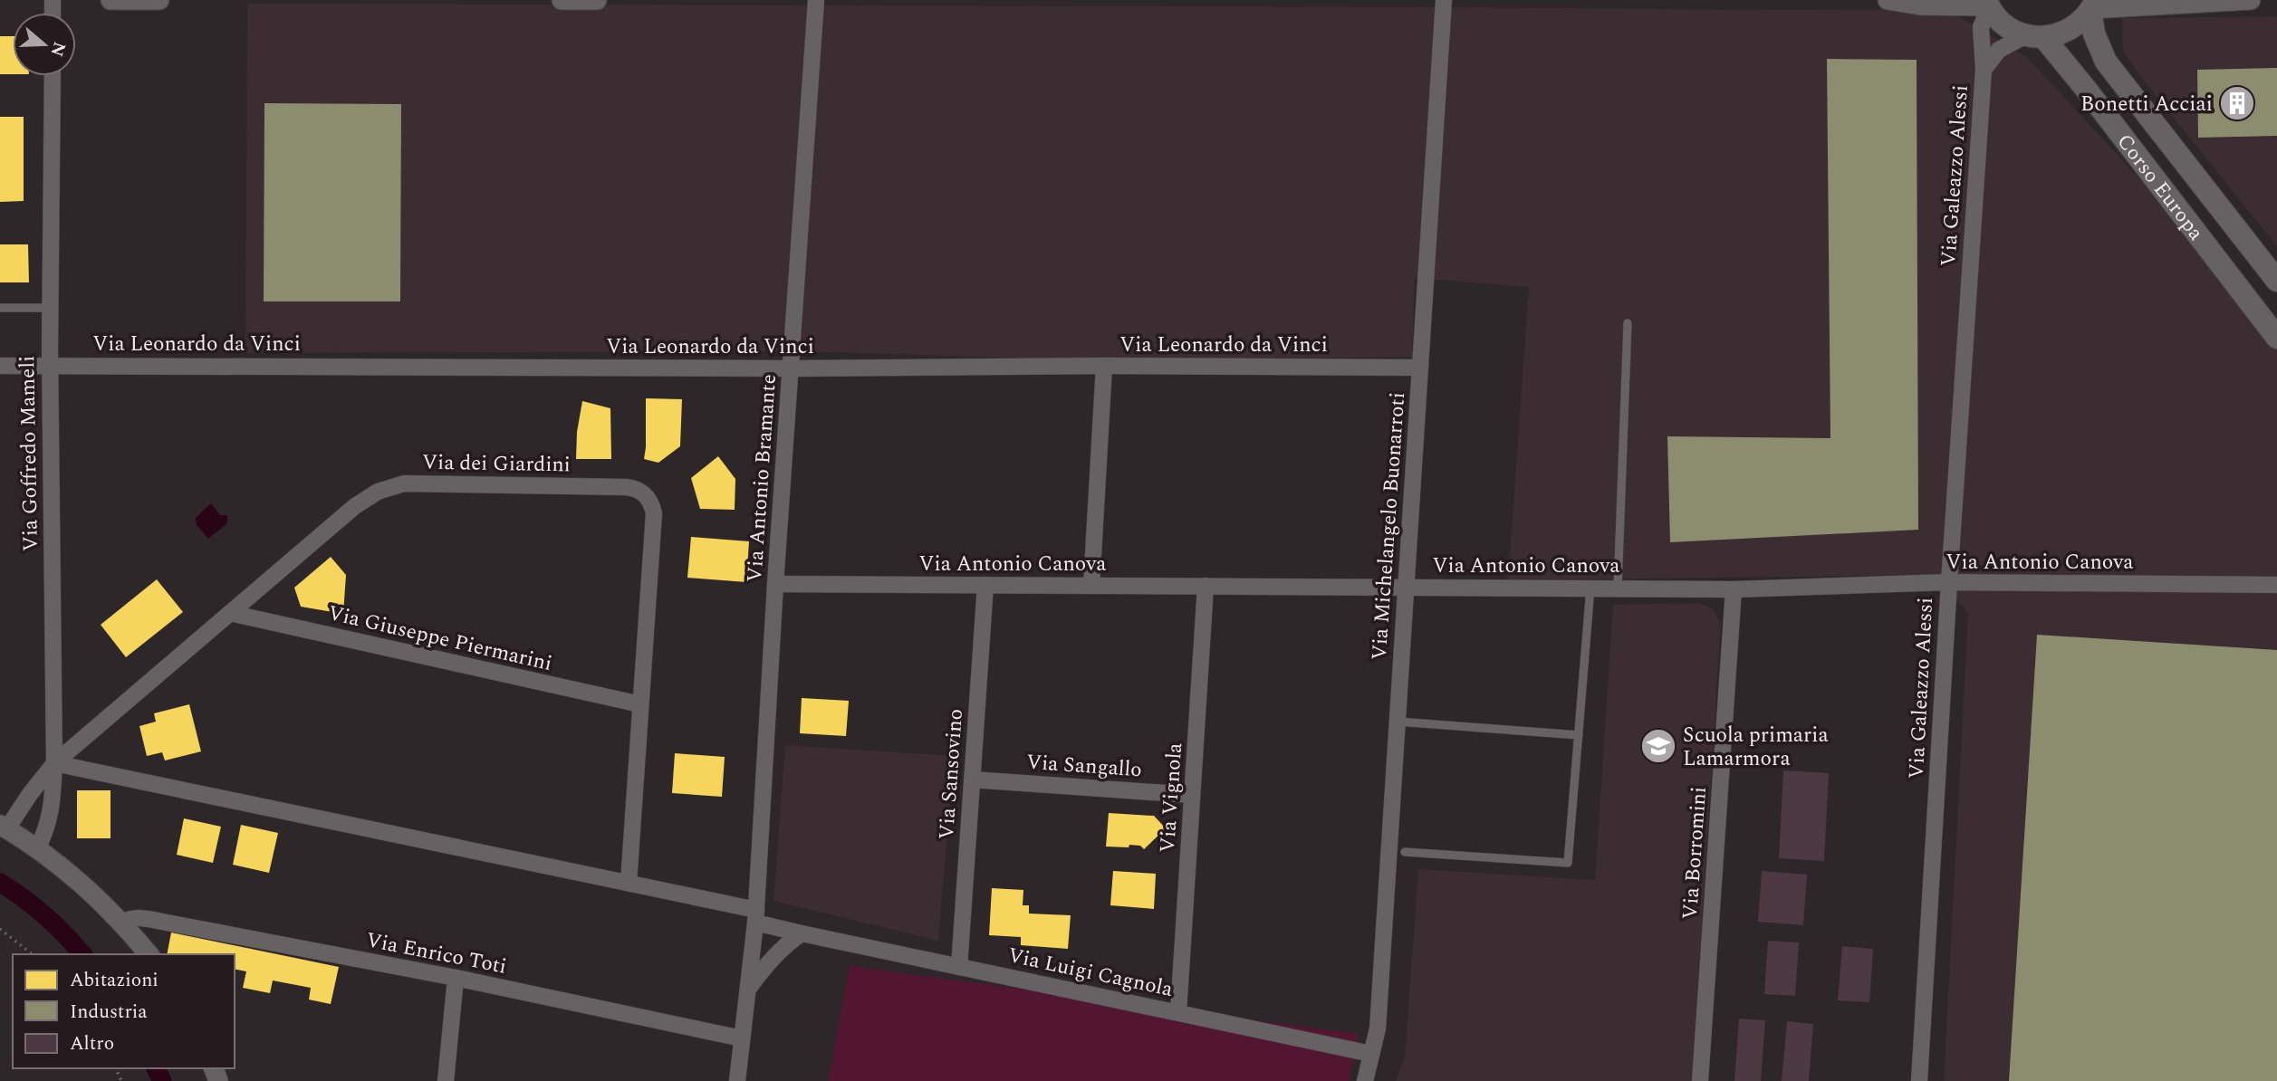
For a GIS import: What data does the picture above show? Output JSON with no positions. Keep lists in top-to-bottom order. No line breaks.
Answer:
{"streets":{"main road":["Corso Europa"],"street":["Via Galeazzo Alessi","Via Leonardo da Vinci","Via Goffredo Mameli","Via dei Giardini","Via Antonio Bramante","Via Michelangelo Buonarroti","Via Antonio Canova","Via Giuseppe Piermarini","Via Sangallo","Via Sansovino","Via Vignola","Via Borromini","Via Enrico Toti","Via Luigi Cagnola"]},"crossings":[["Via Galeazzo Alessi","Corso Europa"],["Via Galeazzo Alessi","Via Antonio Canova"],["Via Leonardo da Vinci","Via Goffredo Mameli"],["Via Leonardo da Vinci","Via Antonio Bramante"],["Via Leonardo da Vinci","Via Michelangelo Buonarroti"],["Via Goffredo Mameli","Via dei Giardini"],["Via Goffredo Mameli","Via Luigi Cagnola"],["Via dei Giardini","Via Giuseppe Piermarini"],["Via dei Giardini","Via Luigi Cagnola"],["Via Antonio Bramante","Via Antonio Canova"],["Via Antonio Bramante","Via Enrico Toti"],["Via Antonio Bramante","Via Luigi Cagnola"],["Via Michelangelo Buonarroti","Via Antonio Canova"],["Via Michelangelo Buonarroti","Via Luigi Cagnola"],["Via Antonio Canova","Via Sansovino"],["Via Antonio Canova","Via Vignola"],["Via Antonio Canova","Via Borromini"],["Via Sangallo","Via Sansovino"],["Via Sangallo","Via Vignola"],["Via Sansovino","Via Luigi Cagnola"],["Via Vignola","Via Luigi Cagnola"]],"places":{"building":["Bonetti Acciai"],"school or university":["Scuola primaria Lamarmora"]},"legend":["Abitazioni","Industria","Altro"],"north":"right"}
